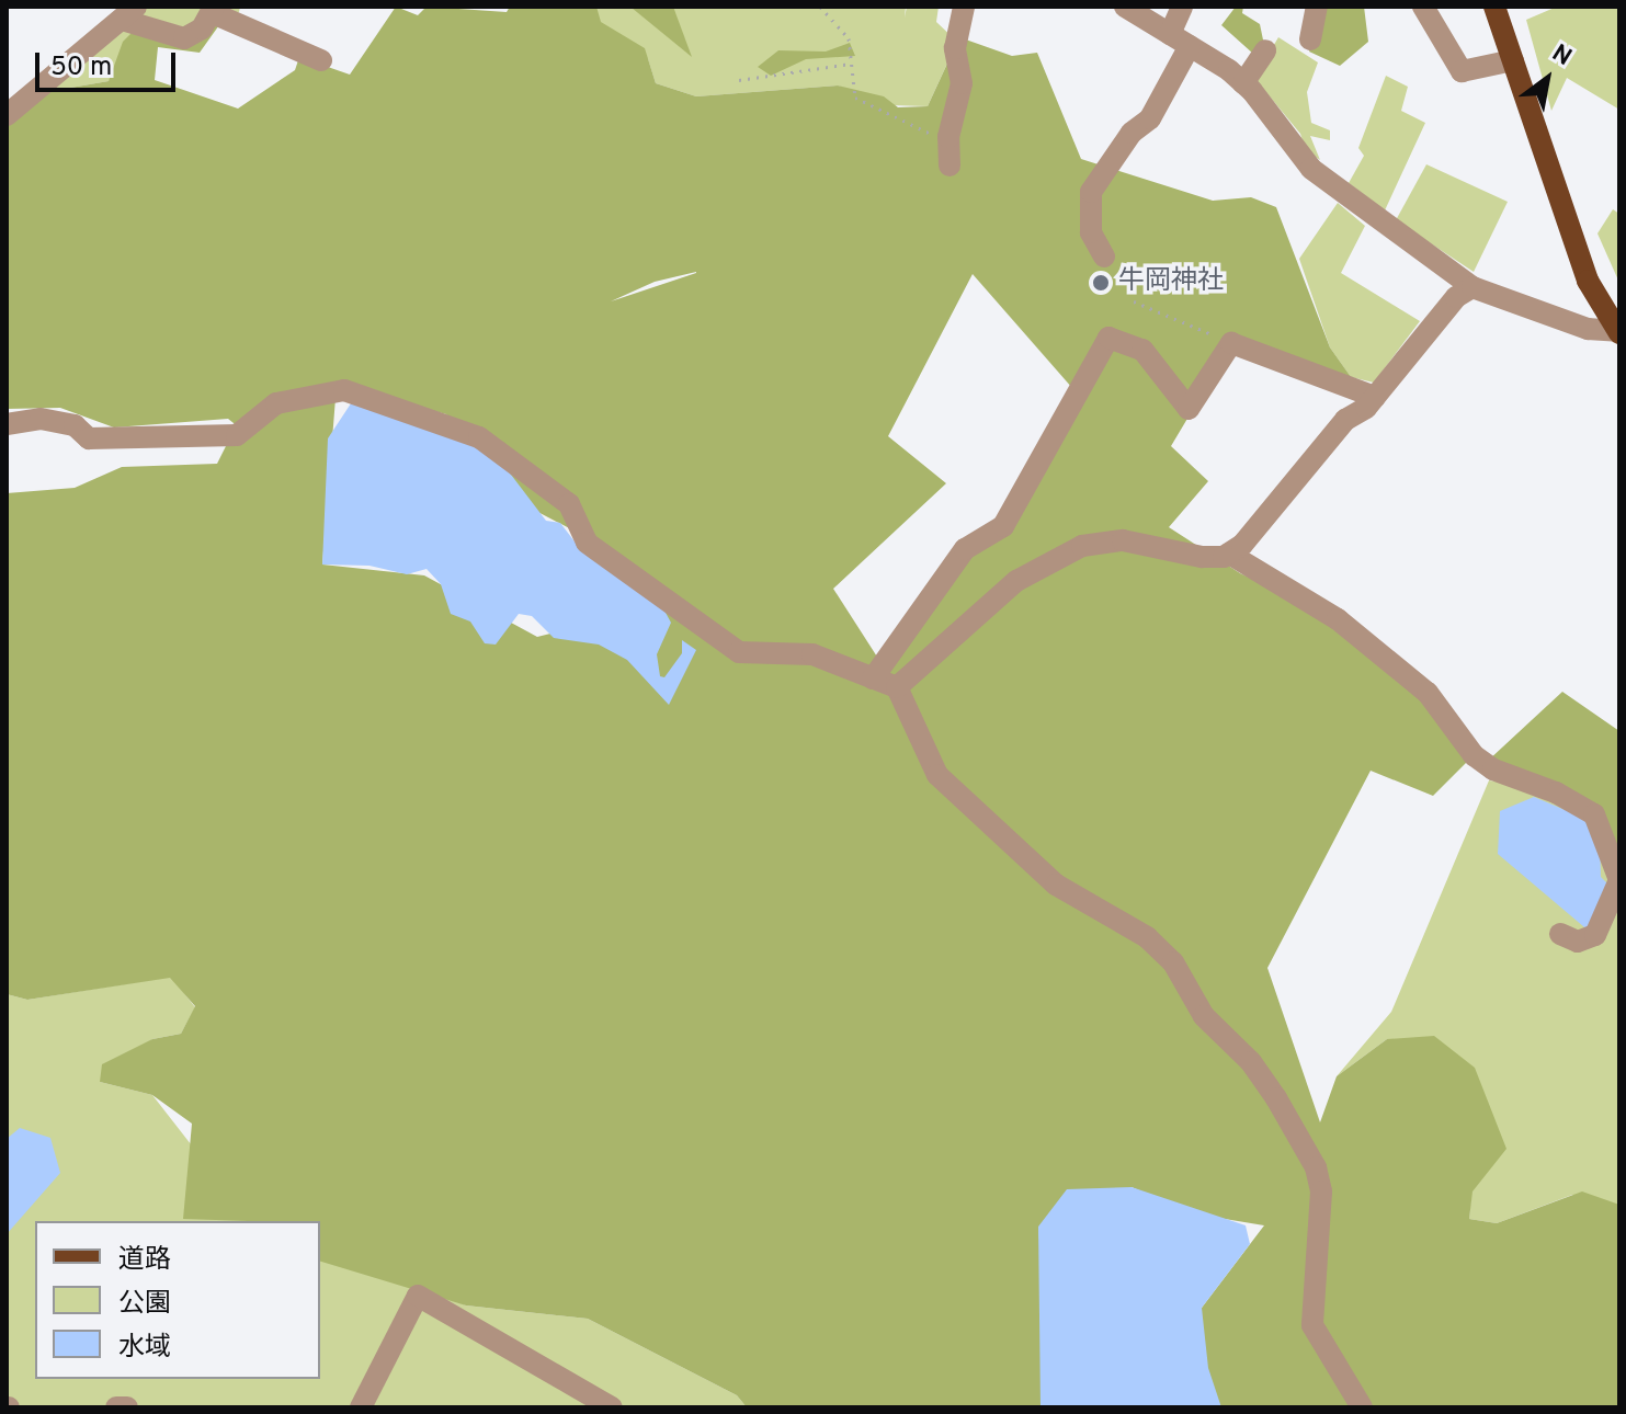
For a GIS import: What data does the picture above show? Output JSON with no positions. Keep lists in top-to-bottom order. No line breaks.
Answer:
{"places":["牛岡神社"],"legend":["道路","公園","水域"],"scale_bar":"50 m","north":"top right"}
